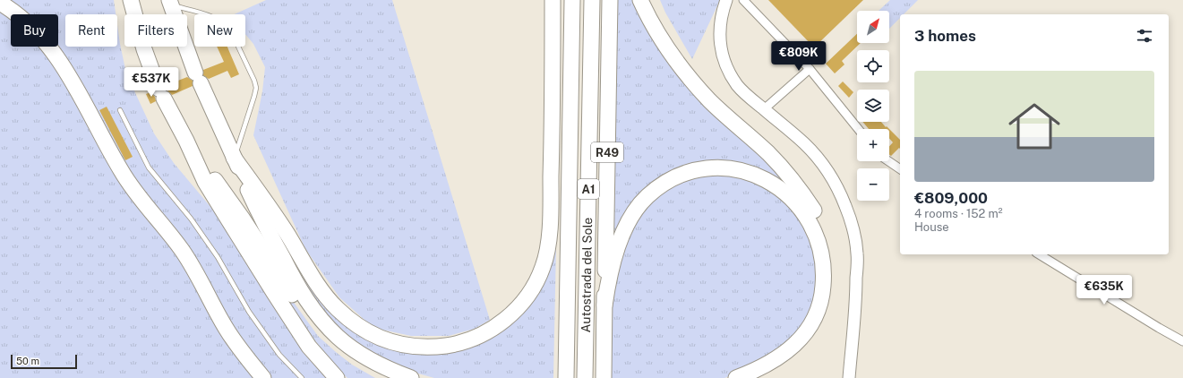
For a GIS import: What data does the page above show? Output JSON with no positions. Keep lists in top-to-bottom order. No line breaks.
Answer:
{"streets":{"highway":["R49","A1","Autostrada del Sole"]},"scale_bar":"50 m","north":"top right","page":{"map_buttons":["+","−"],"chip":["Buy","Rent","Filters","New"],"heading":"3 homes","price":["€809K","€537K","€635K"],"list":[{"name":"€809,000","note":"4 rooms · 152 m² · House"}],"scale":"50 m"}}
